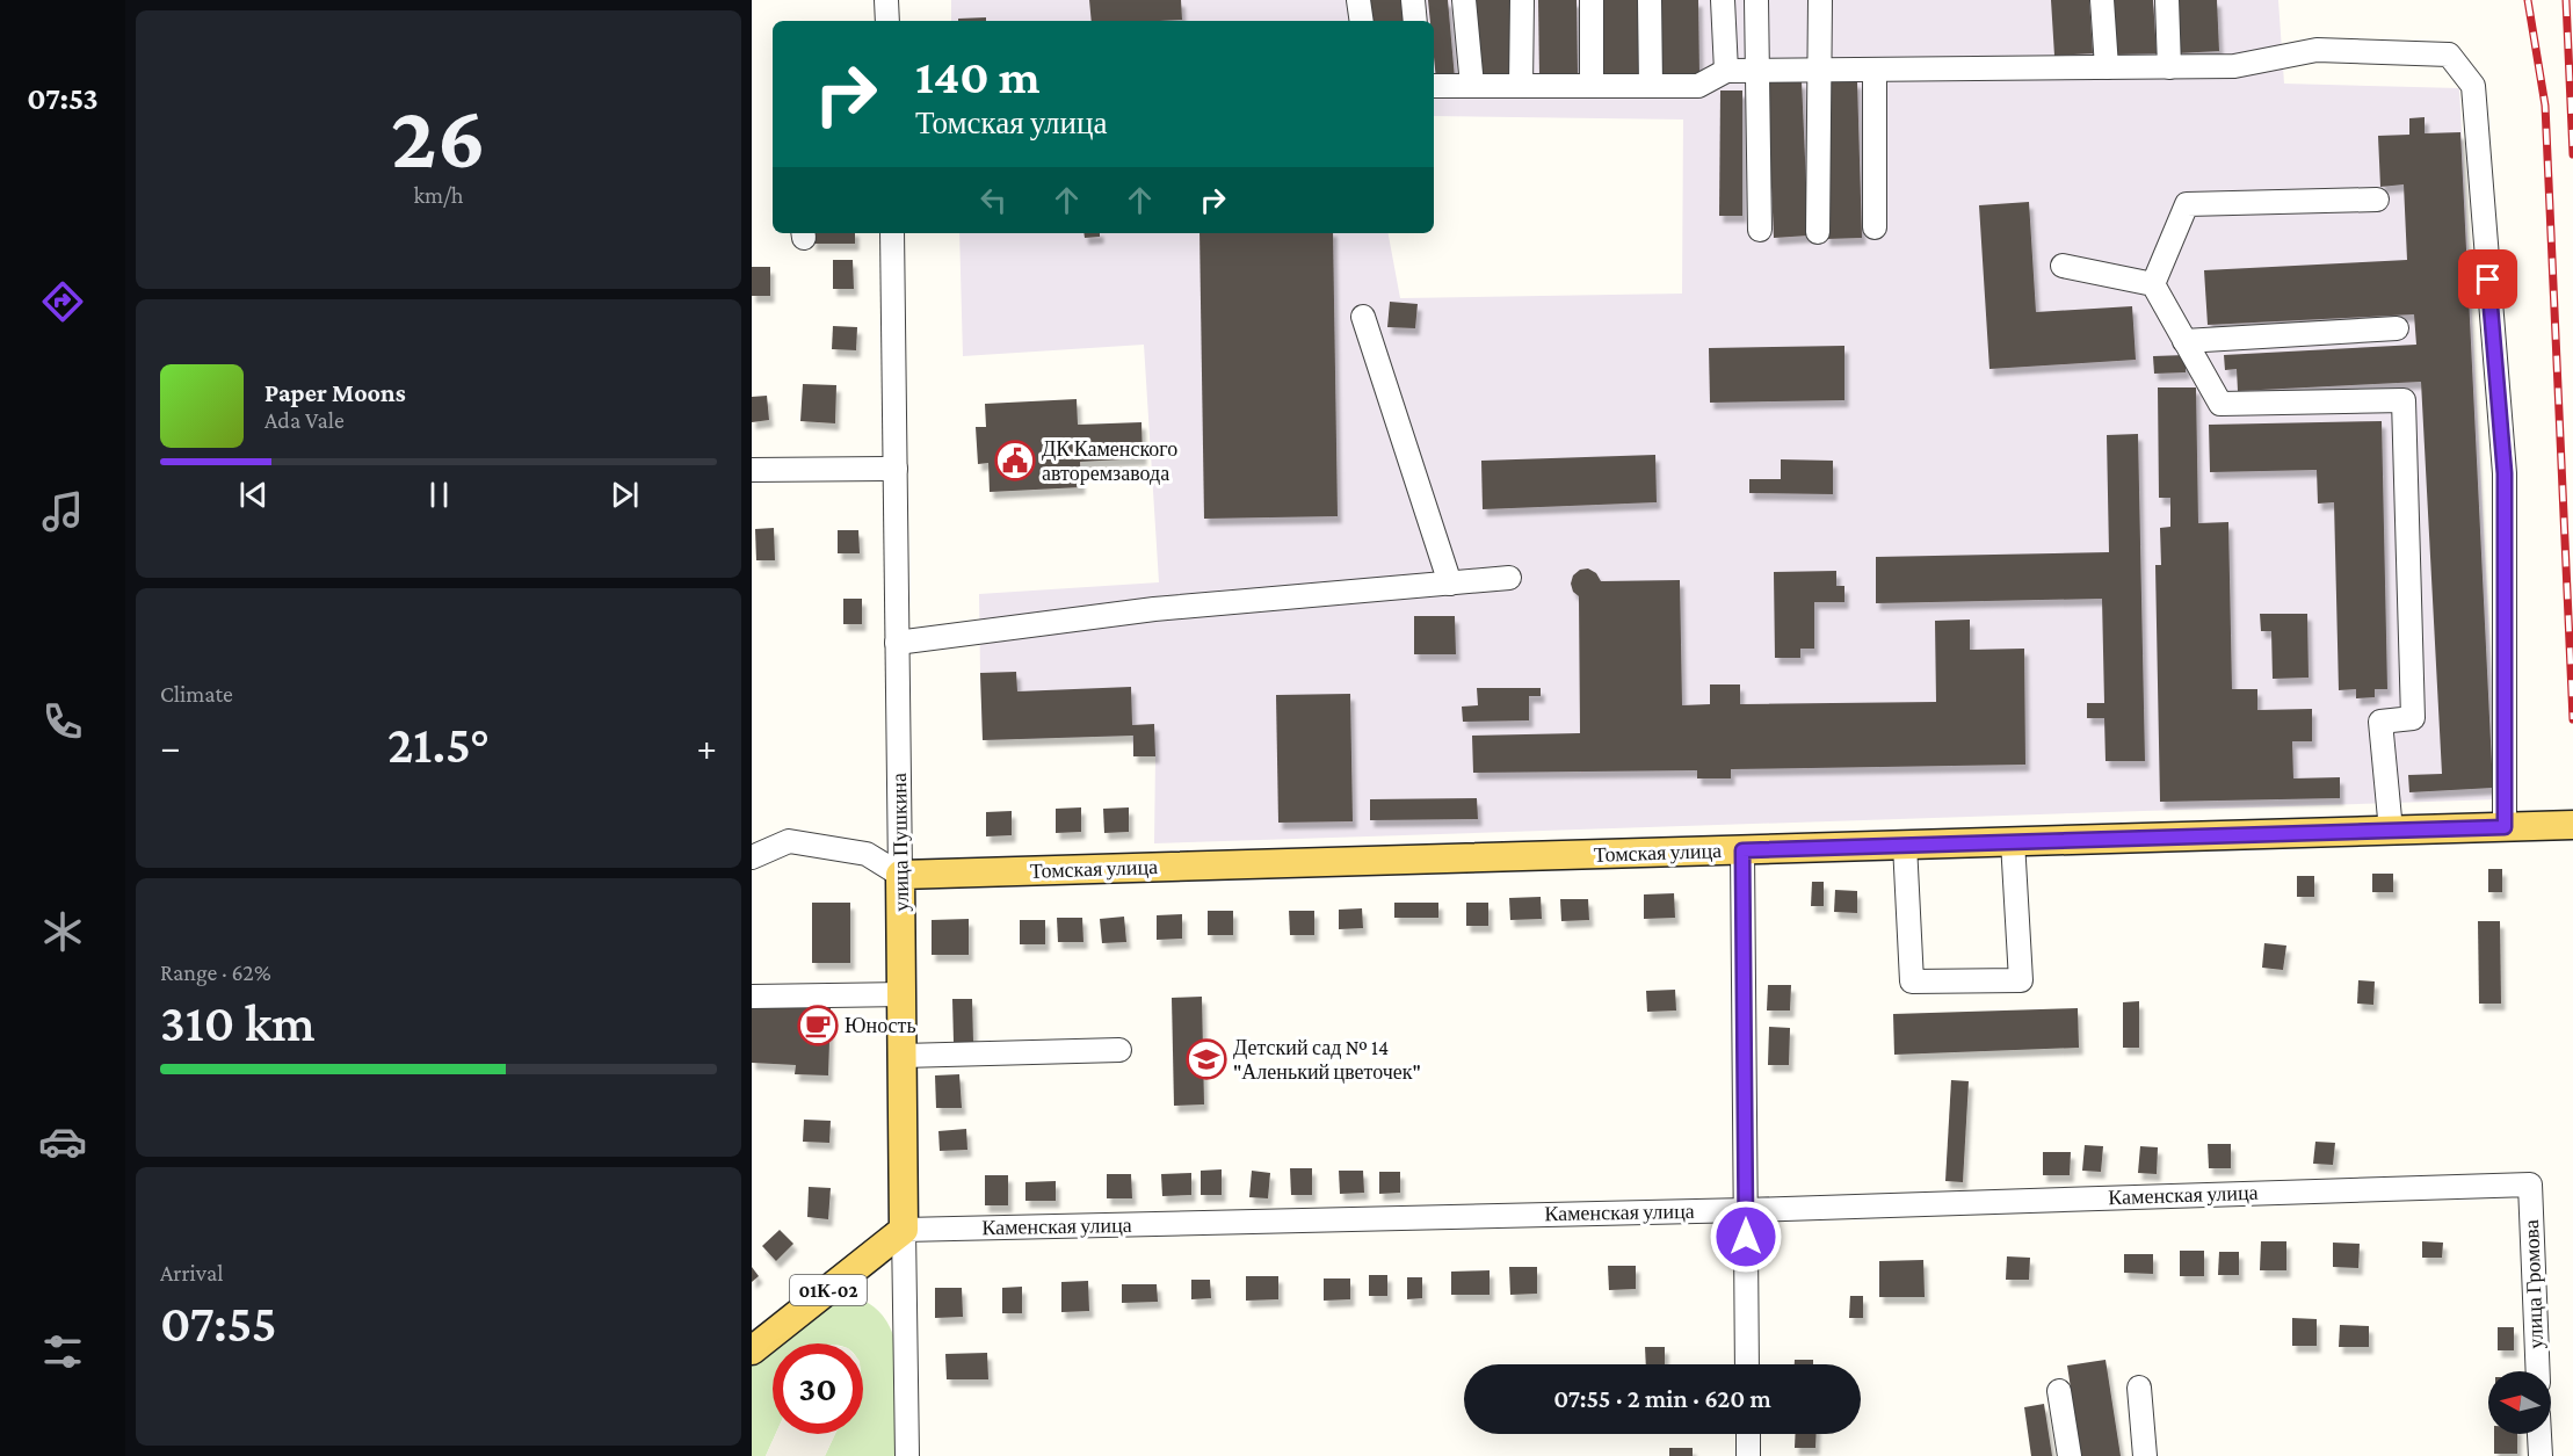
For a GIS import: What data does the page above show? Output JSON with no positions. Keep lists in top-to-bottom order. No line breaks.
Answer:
{"streets":{"main road":["улица Пушкина","Томская улица","01К-02"],"street":["Каменская улица","улица Громова"]},"crossings":[["улица Пушкина","Томская улица"],["улица Пушкина","Каменская улица"],["улица Пушкина","01К-02"],["Каменская улица","улица Громова"],["Каменская улица","01К-02"]],"places":{"public building":["ДК Каменского авторемзавода"],"cafe":["Юность"],"school or university":["Детский сад № 14 \"Аленький цветочек\""]},"north":"left","page":{"tabs":"07:53","tile":[["26","km/h"],"Climate",["Range · 62%","310 km"],["Arrival","07:55"]],"turn":["140 m","Томская улица"],"song":["Paper Moons","Ada Vale"],"heat":["−","21.5°","+"],"limit":"30","trip":"07:55 · 2 min · 620 m"}}
